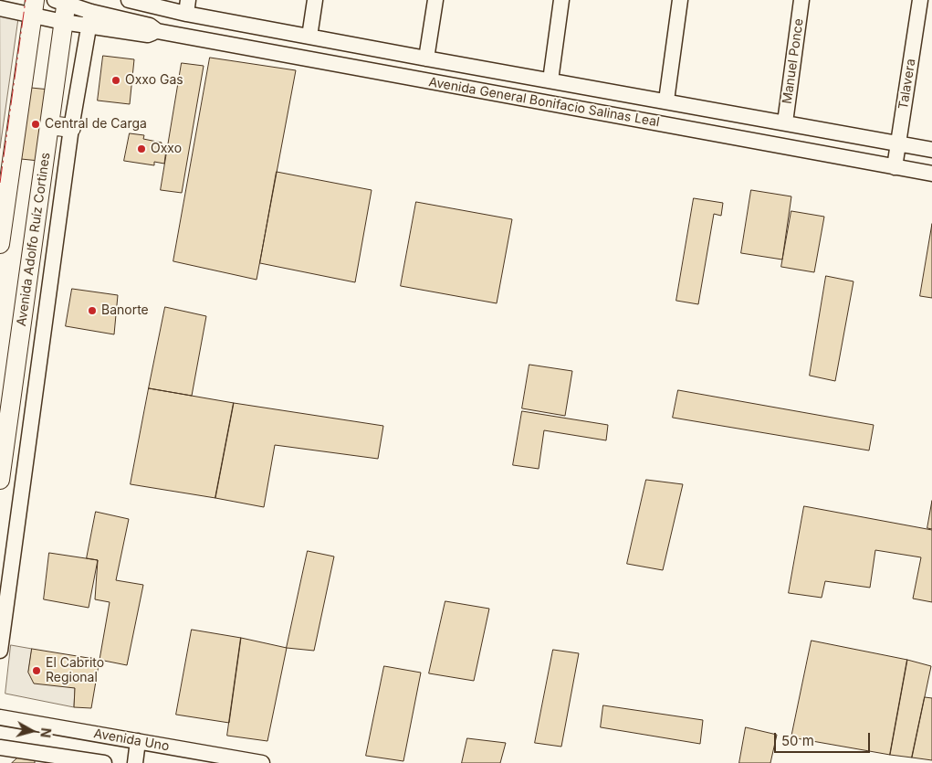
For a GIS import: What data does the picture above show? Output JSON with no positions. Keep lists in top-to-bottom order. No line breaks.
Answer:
{"streets":{"main road":["Avenida Adolfo Ruíz Cortines"],"street":["Manuel Ponce","Talavera","Avenida General Bonifacio Salinas Leal","Avenida Uno"]},"crossings":[["Talavera","Avenida General Bonifacio Salinas Leal"],["Avenida General Bonifacio Salinas Leal","Avenida Adolfo Ruíz Cortines"]],"places":["Oxxo Gas","Central de Carga","Oxxo","Banorte","El Cabrito Regional"],"scale_bar":"50 m","north":"right"}
